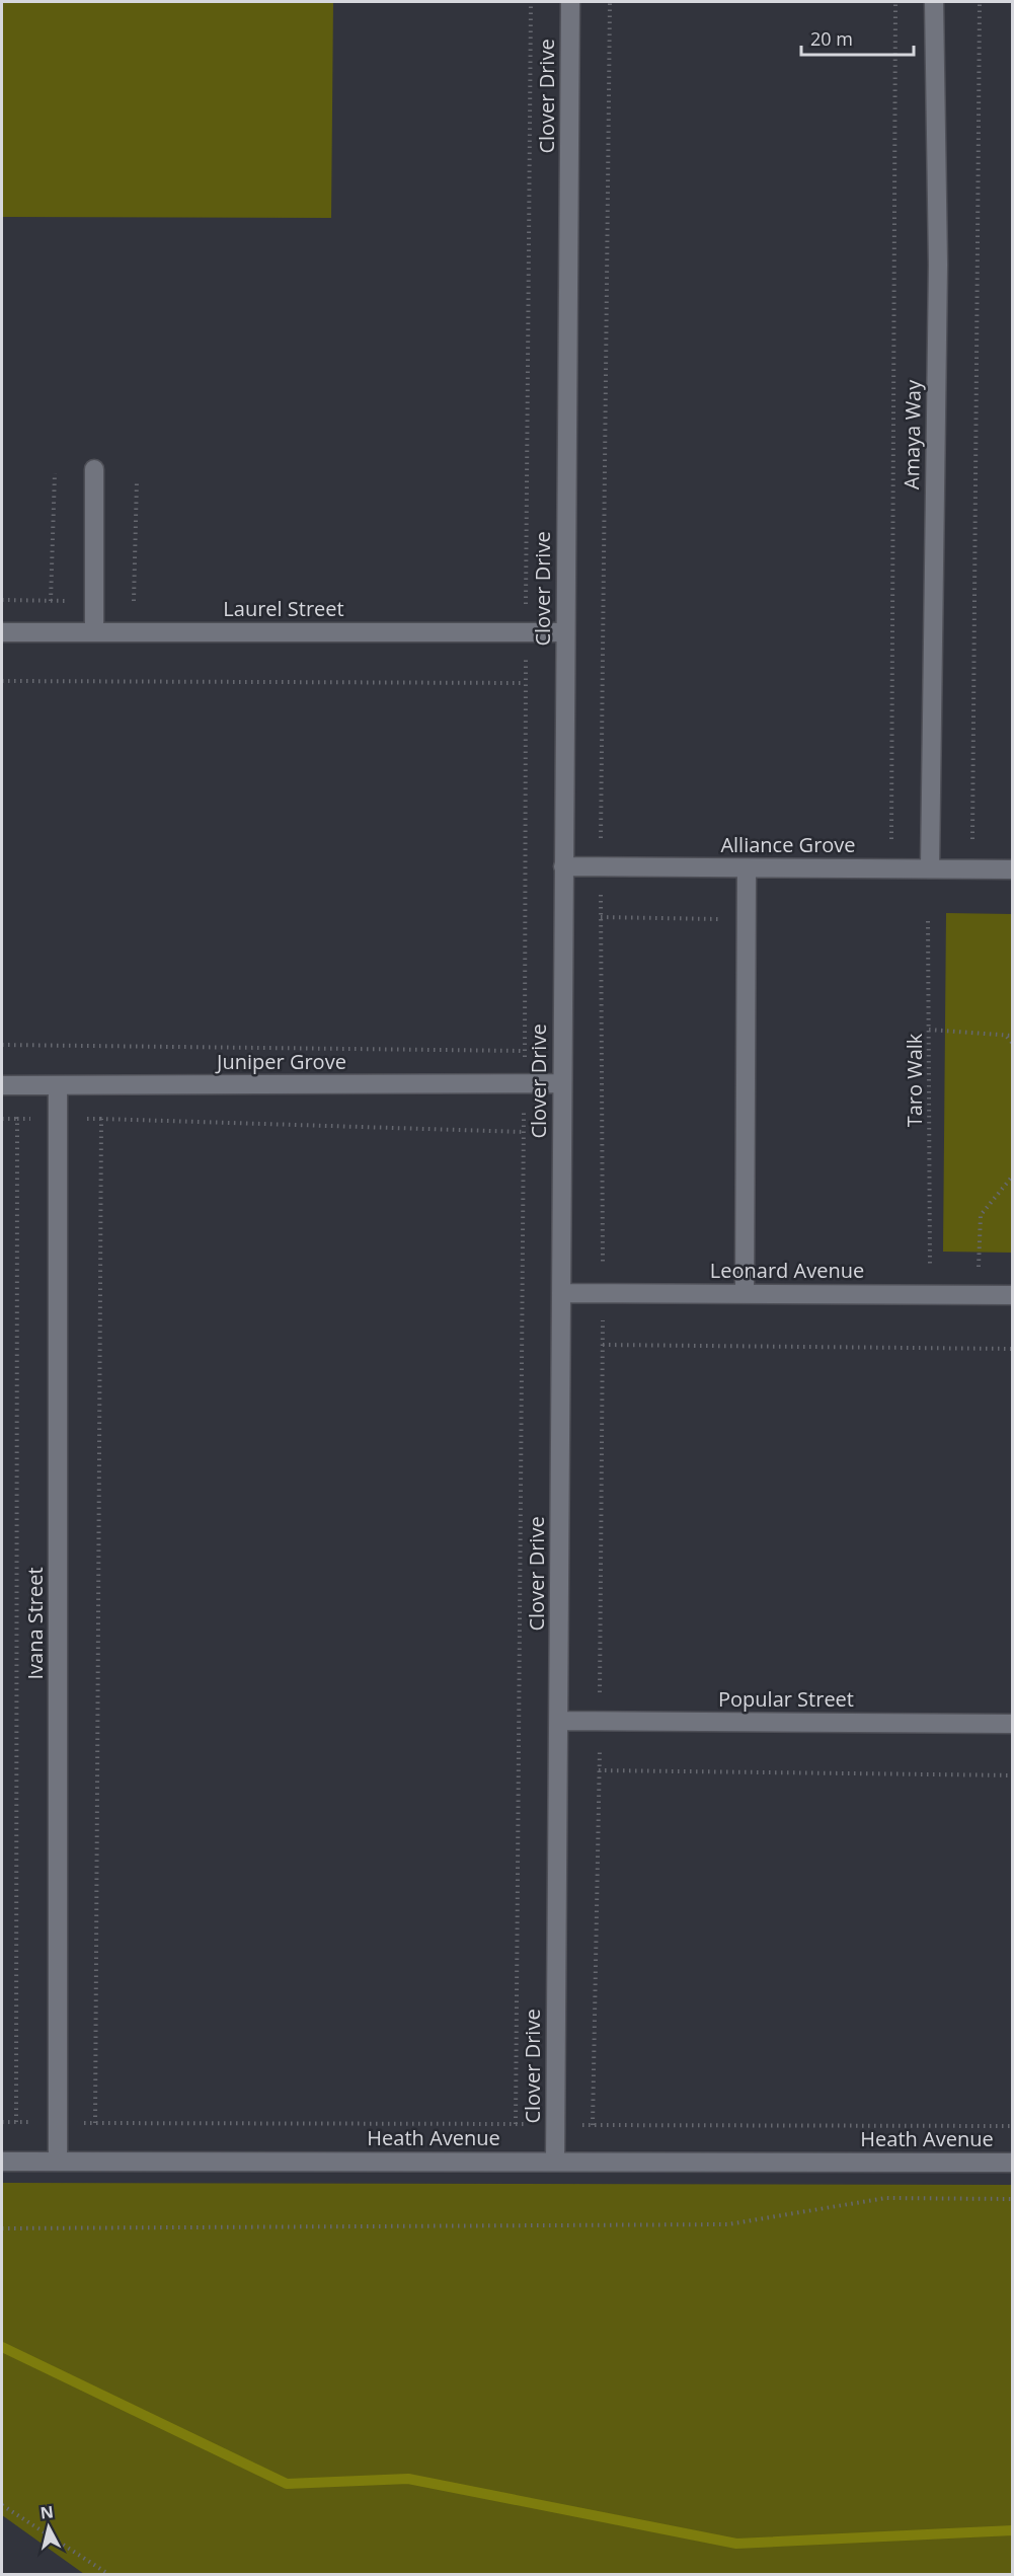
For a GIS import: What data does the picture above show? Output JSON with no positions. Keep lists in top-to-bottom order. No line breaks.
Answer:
{"streets":{"street":["Clover Drive","Amaya Way","Laurel Street","Alliance Grove","Juniper Grove","Leonard Avenue","Ivana Street","Popular Street","Heath Avenue"],"path":["Taro Walk"]},"crossings":[["Clover Drive","Laurel Street"],["Clover Drive","Alliance Grove"],["Clover Drive","Juniper Grove"],["Clover Drive","Leonard Avenue"],["Clover Drive","Popular Street"],["Clover Drive","Heath Avenue"],["Amaya Way","Alliance Grove"],["Juniper Grove","Ivana Street"],["Ivana Street","Heath Avenue"]],"scale_bar":"20 m","north":"top"}
